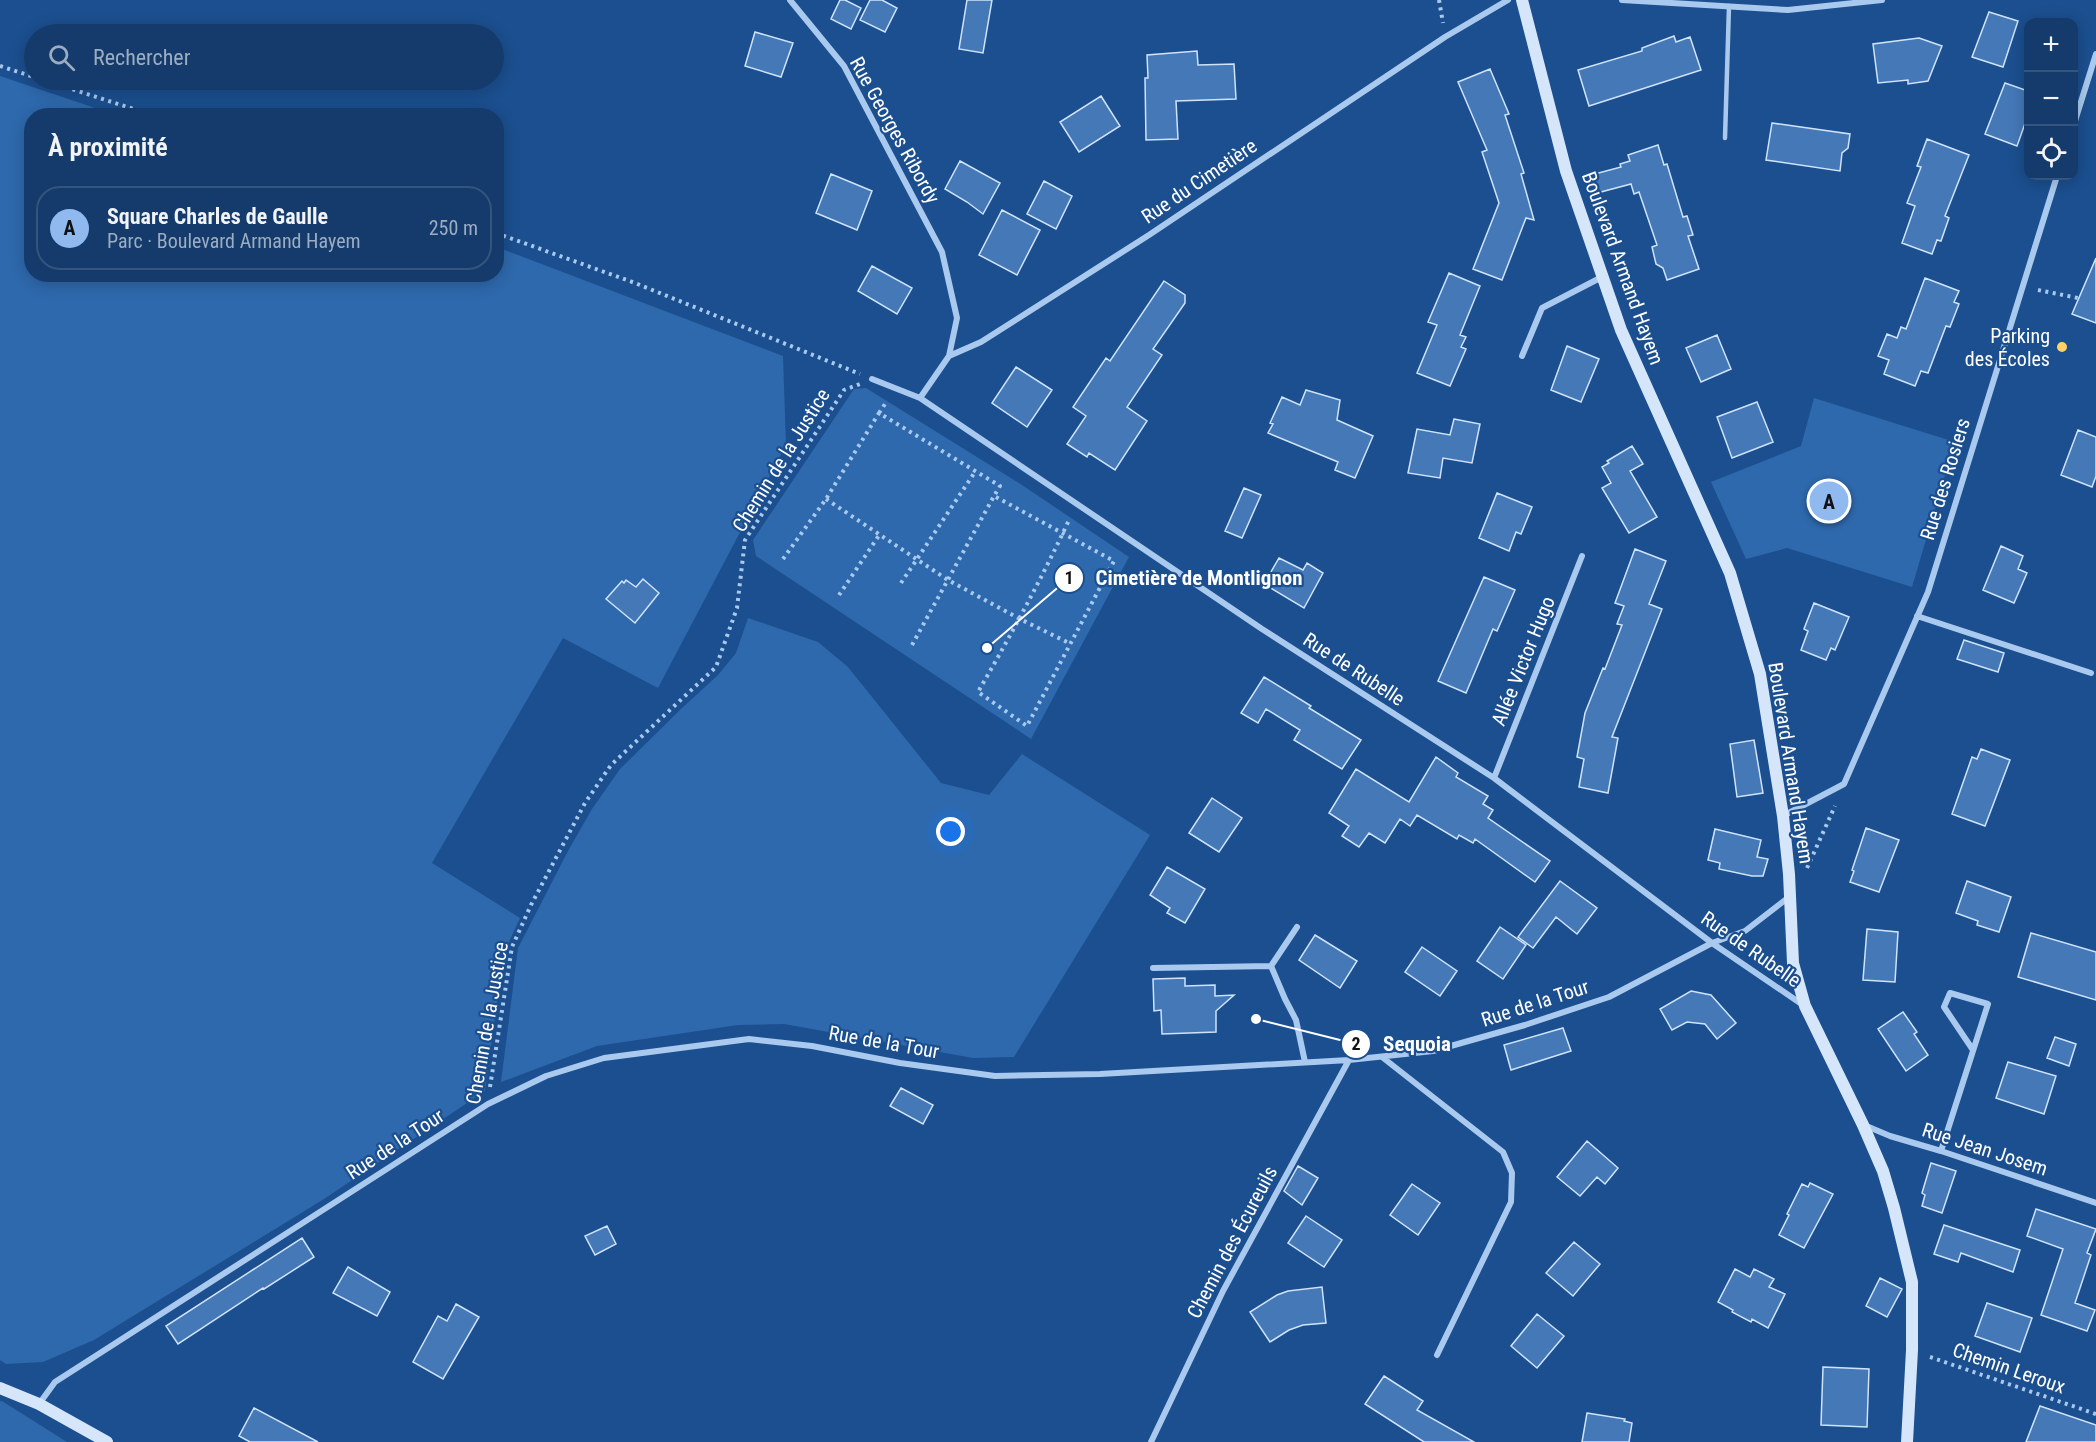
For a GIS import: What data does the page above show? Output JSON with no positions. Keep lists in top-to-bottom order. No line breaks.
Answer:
{"streets":{"main road":["Boulevard Armand Hayem"],"street":["Rue Georges Ribordy","Rue du Cimetière","Rue des Rosiers","Allée Victor Hugo","Rue de Rubelle","Rue de la Tour","Rue Jean Josem","Chemin des Écureuils"],"path":["Chemin de la Justice","Chemin Leroux"]},"crossings":[["Rue Georges Ribordy","Rue du Cimetière"],["Boulevard Armand Hayem","Rue de Rubelle"],["Boulevard Armand Hayem","Rue de la Tour"],["Boulevard Armand Hayem","Rue Jean Josem"],["Boulevard Armand Hayem","Chemin Leroux"],["Chemin de la Justice","Rue de Rubelle"],["Chemin de la Justice","Rue de la Tour"],["Allée Victor Hugo","Rue de Rubelle"],["Rue de Rubelle","Rue de la Tour"],["Rue de la Tour","Chemin des Écureuils"]],"places":["Parking des Écoles","Cimetière de Montlignon","Sequoia"],"page":{"map_buttons":["+","−"],"search":"Rechercher","heading":"À proximité","list":[{"mark":"A","name":"Square Charles de Gaulle","note":"Parc · Boulevard Armand Hayem","value":"250 m"}],"pins":"A"}}
